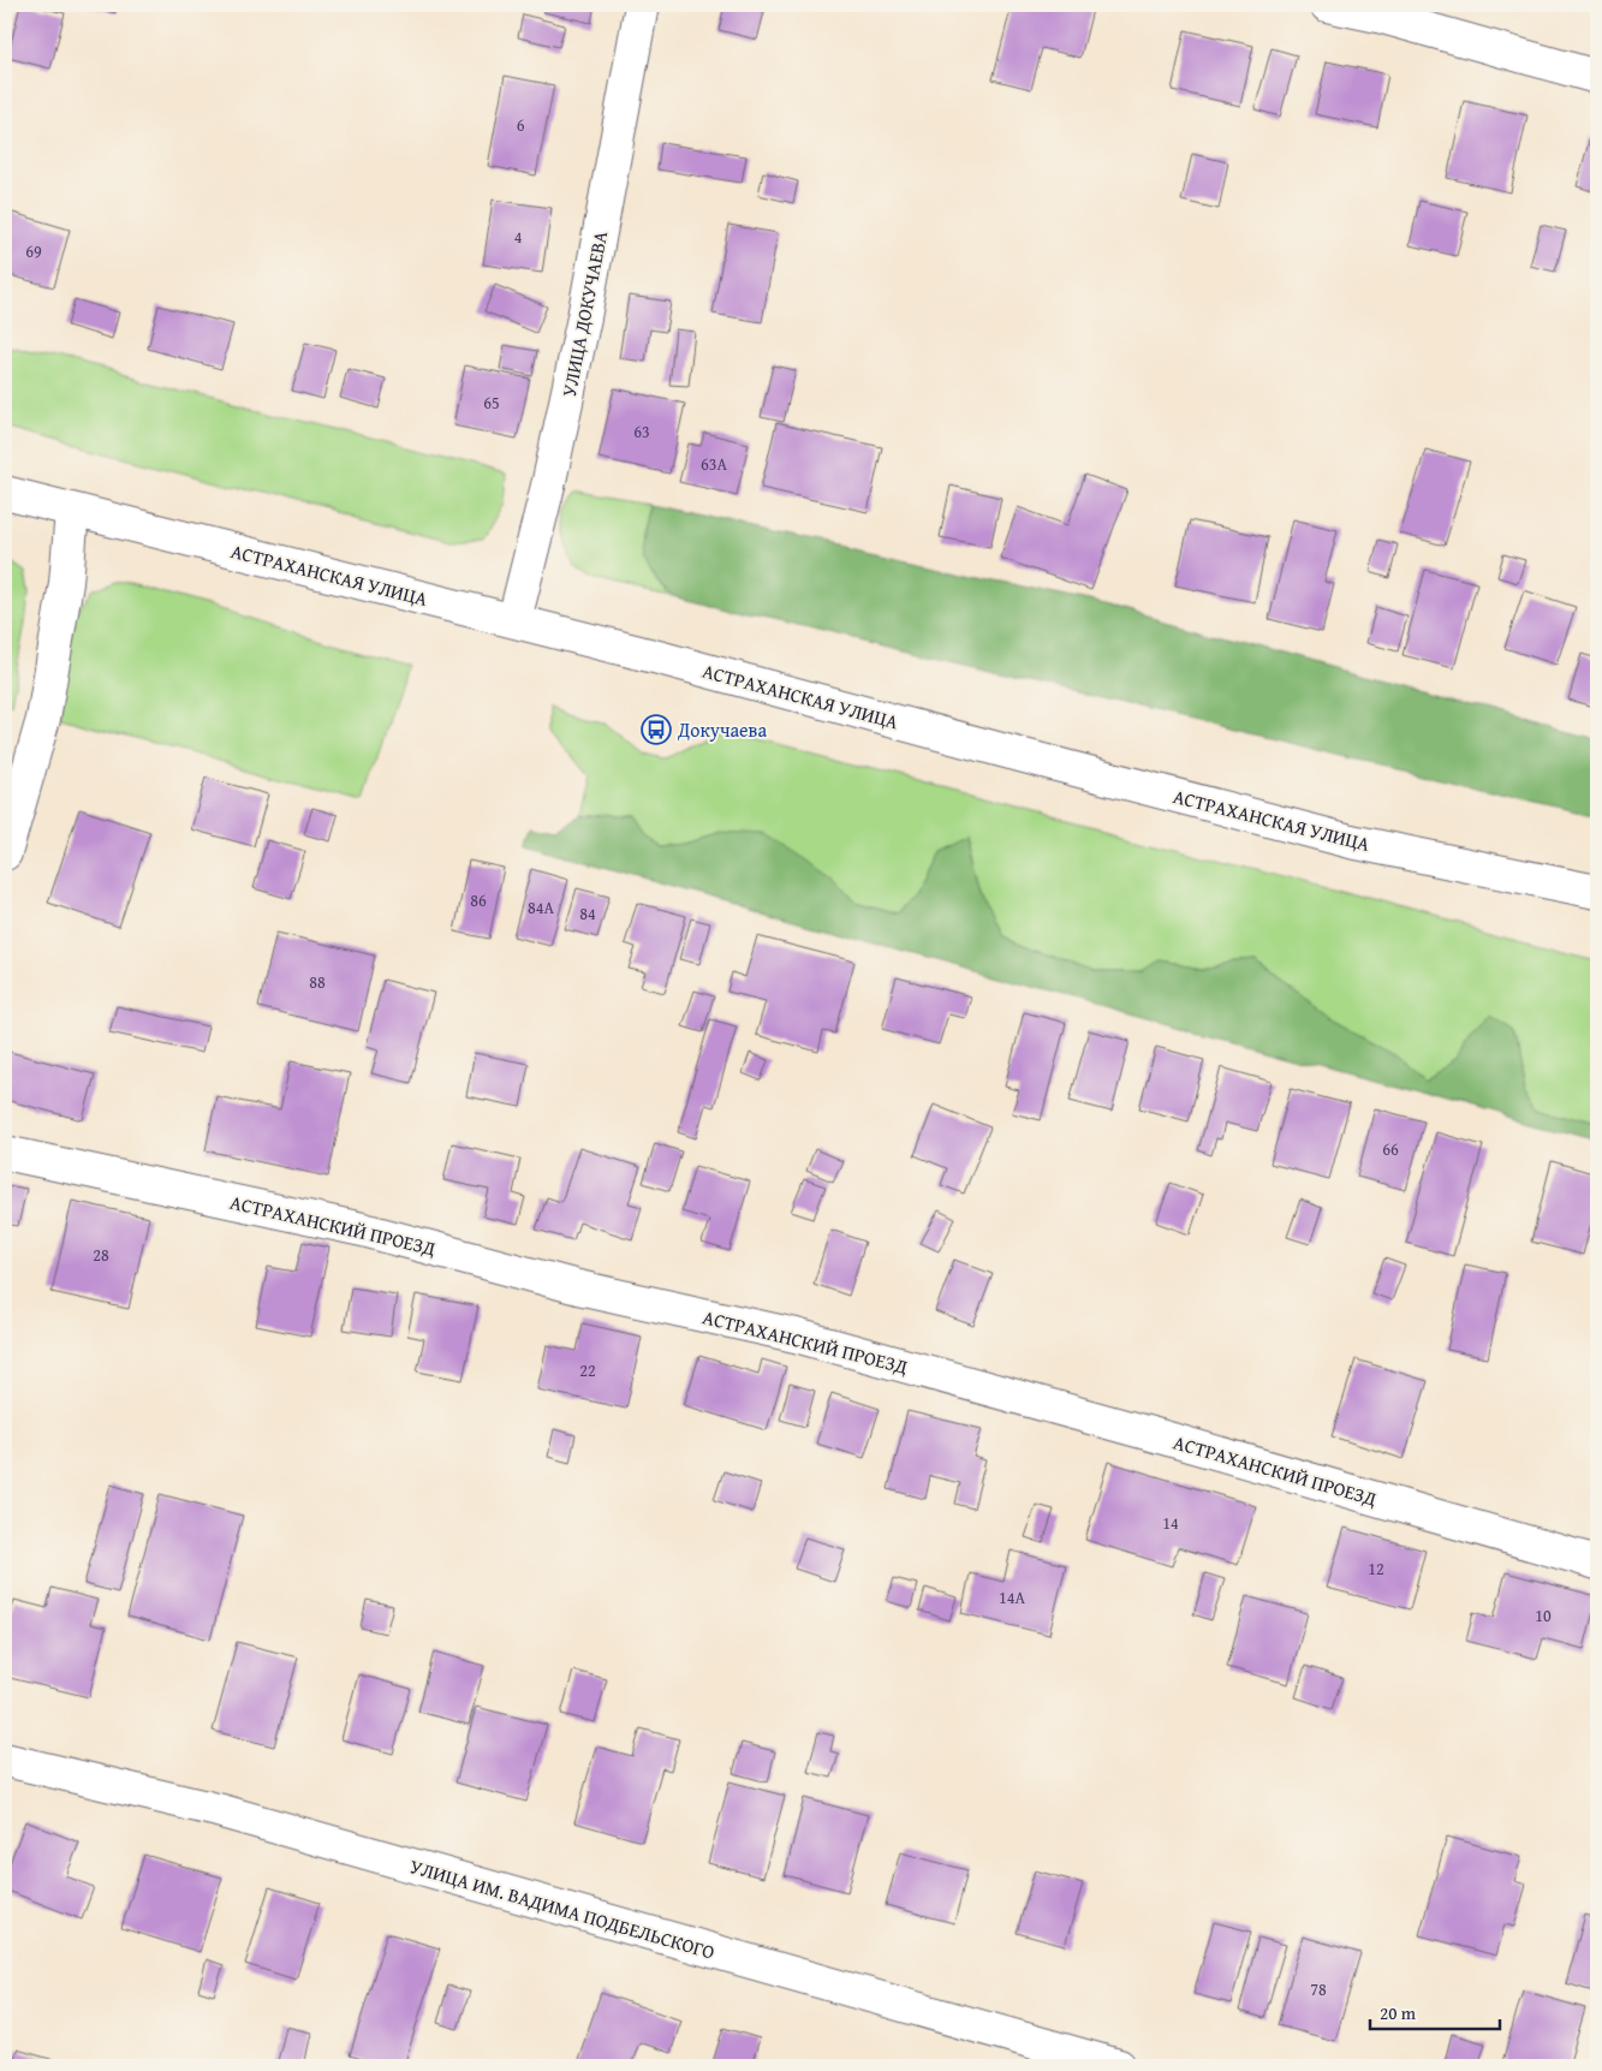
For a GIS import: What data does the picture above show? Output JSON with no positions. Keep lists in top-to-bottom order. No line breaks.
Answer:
{"streets":{"street":["УЛИЦА ДОКУЧАЕВА","АСТРАХАНСКАЯ УЛИЦА","АСТРАХАНСКИЙ ПРОЕЗД","УЛИЦА ИМ. ВАДИМА ПОДБЕЛЬСКОГО"]},"crossings":[["УЛИЦА ДОКУЧАЕВА","АСТРАХАНСКАЯ УЛИЦА"]],"places":{"bus stop":["Докучаева"]},"house_numbers":["6","4","69","65","63","63А","86","84А","84","88","66","28","22","14","12","14А","10","78"],"scale_bar":"20 m"}
